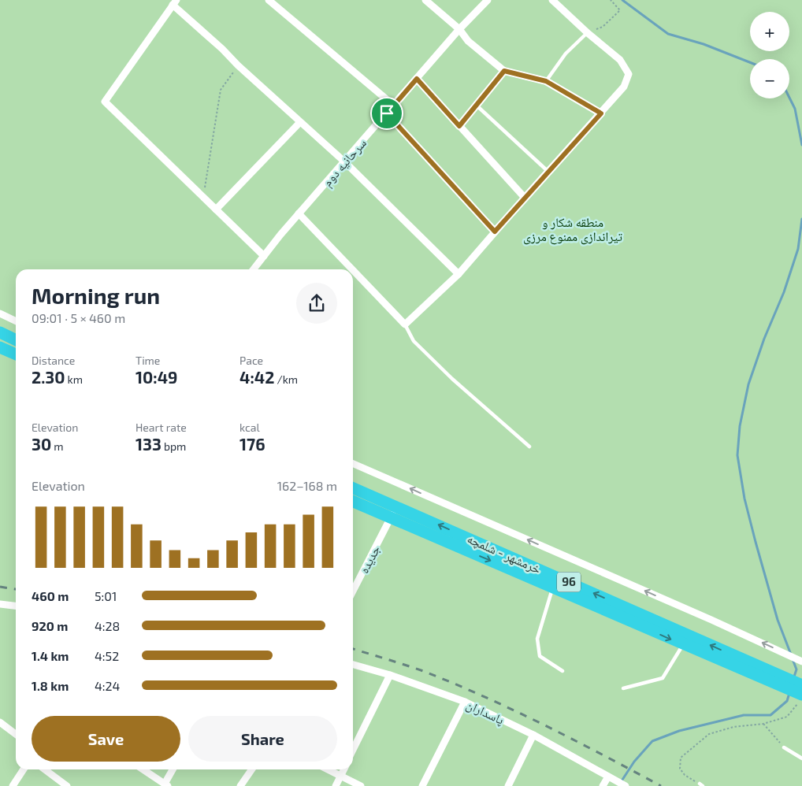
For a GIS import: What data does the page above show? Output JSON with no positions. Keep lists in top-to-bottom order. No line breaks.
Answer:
{"streets":{"highway":["خرمشهر - شلمچه","96"],"street":["سرحانیه دوم","جدیده","پاسداران"]},"crossings":[["خرمشهر - شلمچه","جدیده"]],"parks":["منطقه شکار و تیراندازی ممنوع مرزی"],"page":{"map_buttons":["+","−"],"heading":["Morning run","09:01 · 5 × 460 m"],"stats":[["Distance","2.30 km"],["Time","10:49"],["Pace","4:42 /km"],["Elevation","30 m"],["Heart rate","133 bpm"],["kcal","176"]],"chart":["Elevation","162–168 m"],"list":[{"name":"460 m","note":"5:01"},{"name":"920 m","note":"4:28"},{"name":"1.4 km","note":"4:52"},{"name":"1.8 km","note":"4:24"}],"buttons":["Save","Share"]}}
